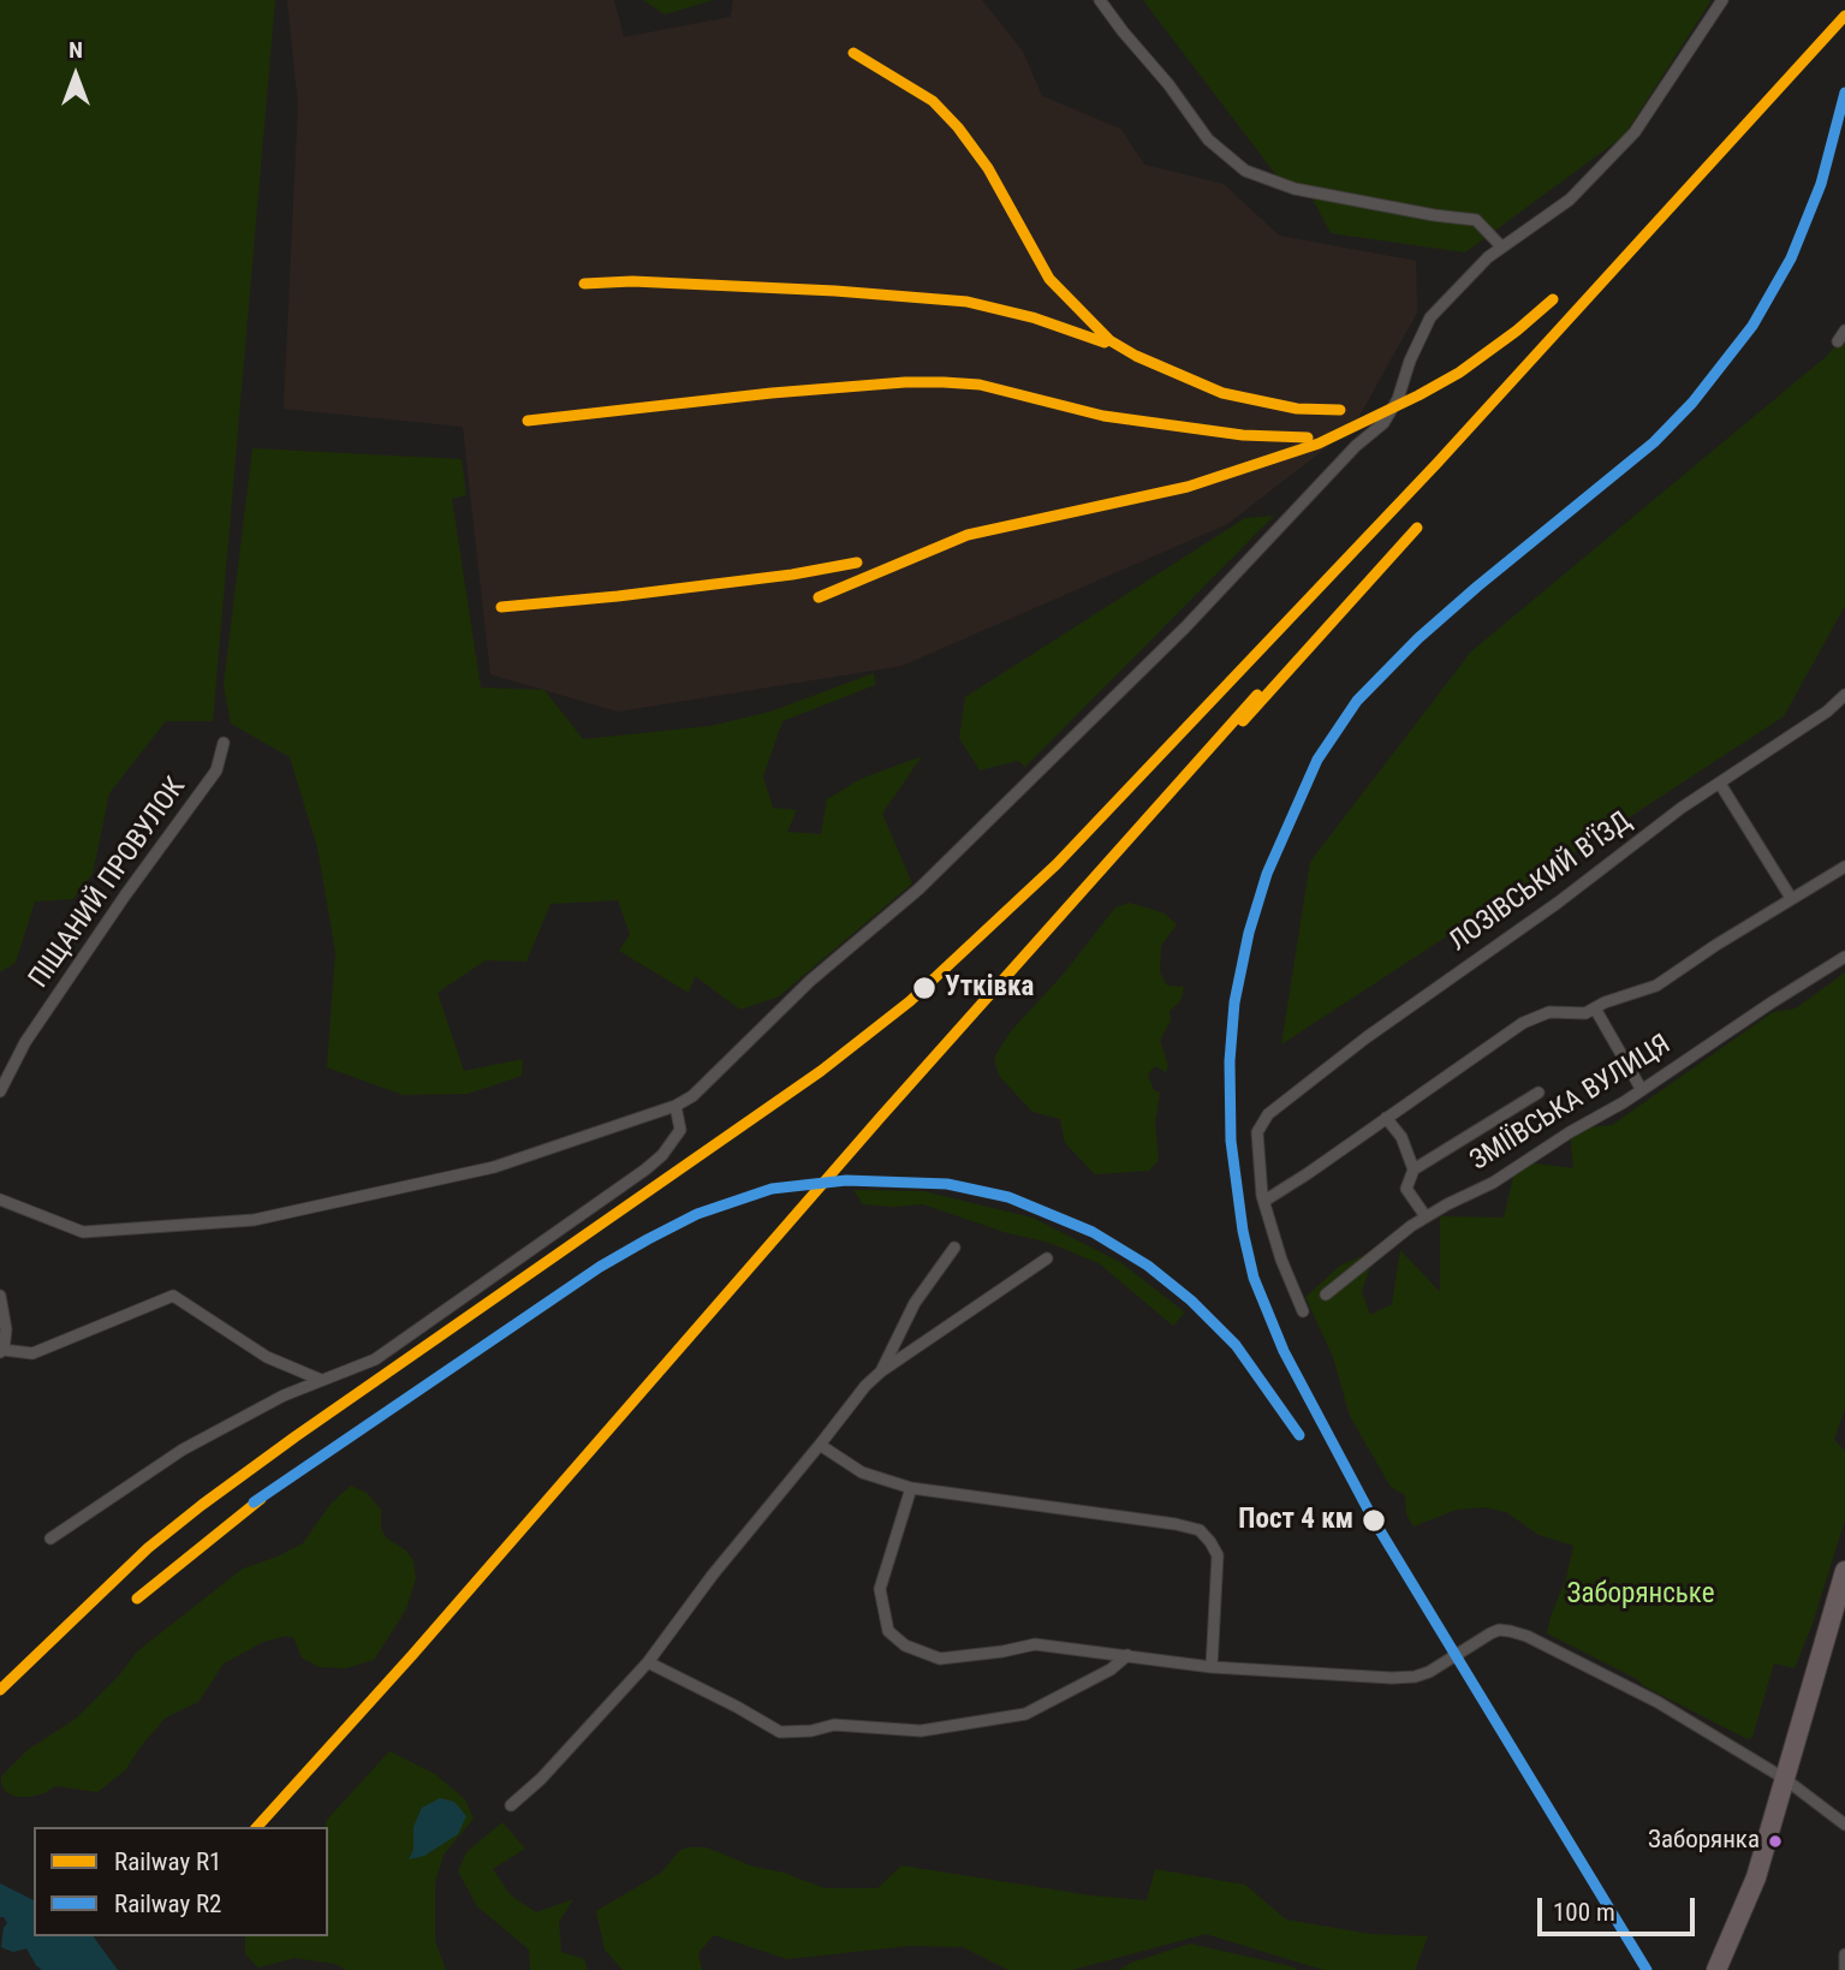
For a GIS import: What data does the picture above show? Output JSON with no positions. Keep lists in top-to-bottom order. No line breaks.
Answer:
{"streets":{"street":["ЛОЗІВСЬКИЙ В'ЇЗД","ПІЩАНИЙ ПРОВУЛОК","ЗМІЇВСЬКА ВУЛИЦЯ"]},"parks":["Заборянське"],"places":["Уткiвка","Пост 4 км","Заборянка"],"lines":["rail line R1","rail line R2"],"legend":["Railway R1","Railway R2"],"scale_bar":"100 m","north":"top"}
